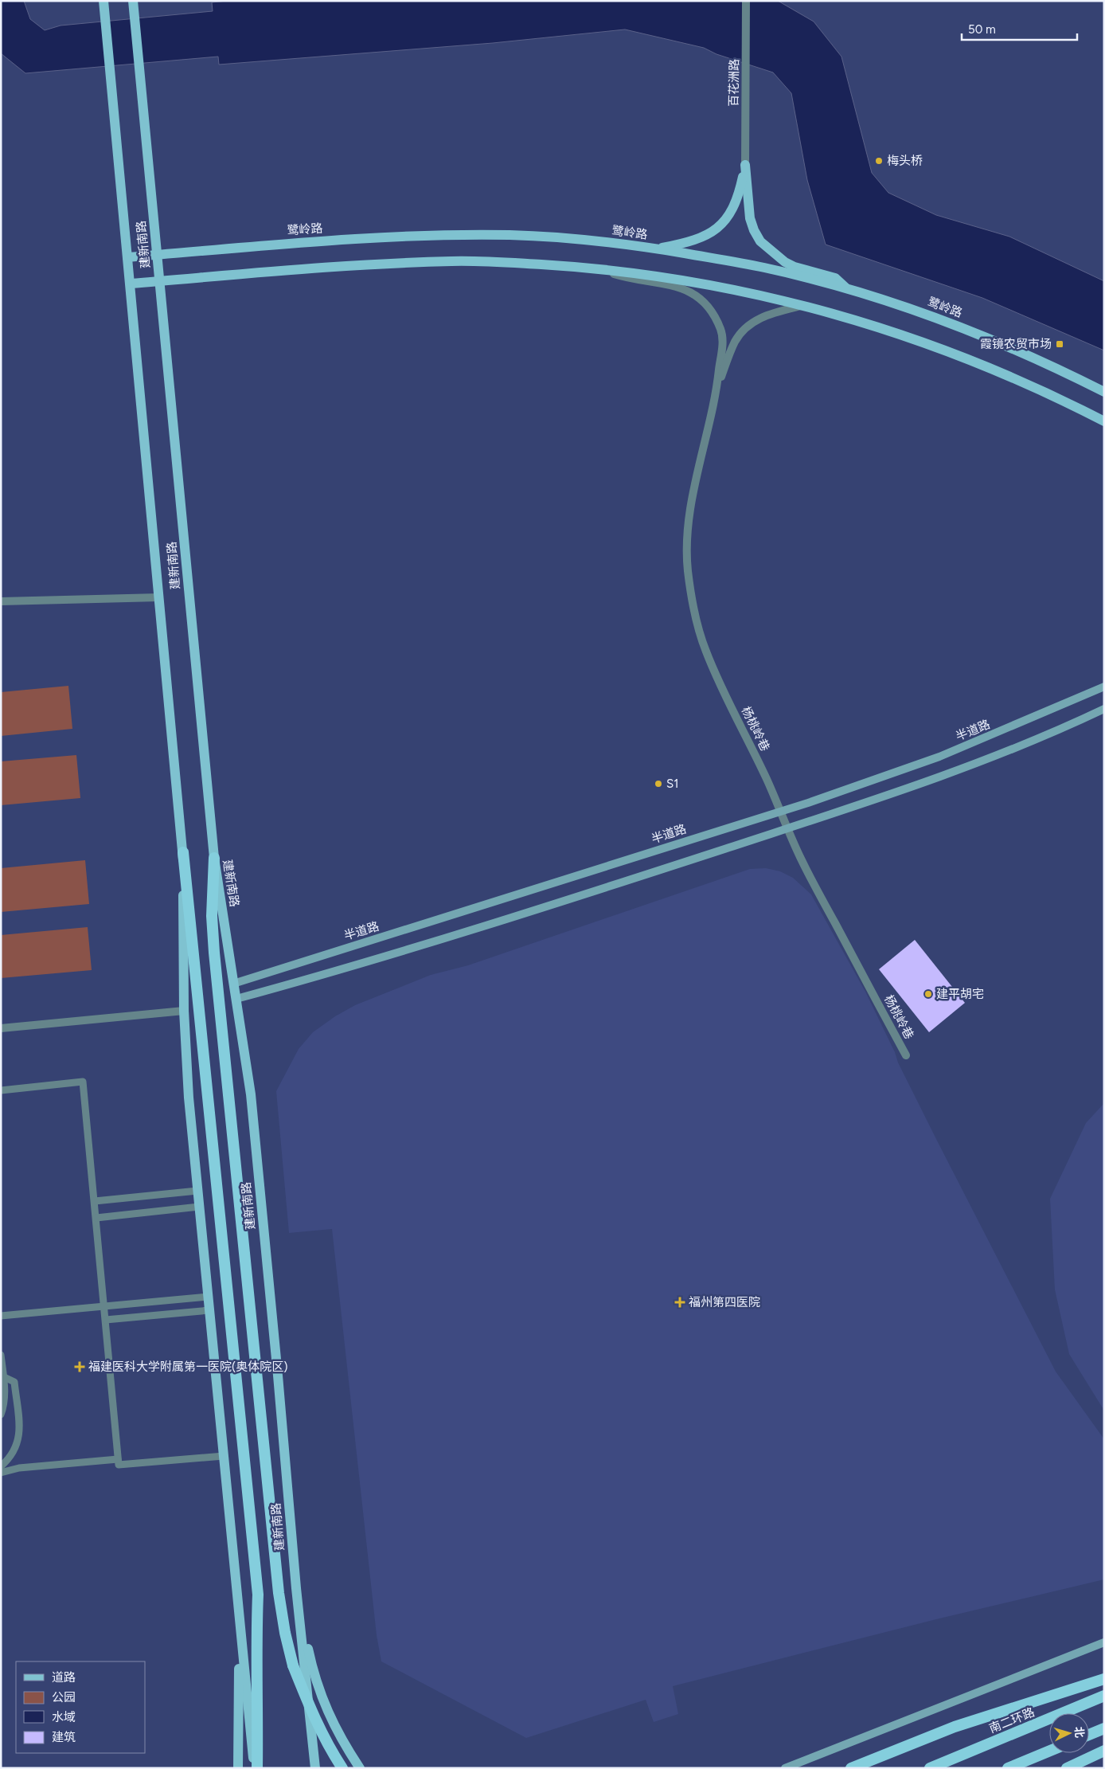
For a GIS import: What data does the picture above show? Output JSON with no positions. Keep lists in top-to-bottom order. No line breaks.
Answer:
{"streets":{"highway":["南二环路"],"main road":["鹭岭路","建新南路","半道路"],"street":["百花洲路","杨桃岭巷"]},"crossings":[["鹭岭路","建新南路"],["建新南路","半道路"],["杨桃岭巷","半道路"]],"places":{"other":["梅头桥","S1","建平胡宅"],"transit":["霞镜农贸市场"],"health":["福州第四医院","福建医科大学附属第一医院(奥体院区)"]},"legend":["道路","公园","水域","建筑"],"scale_bar":"50 m","north":"right"}
